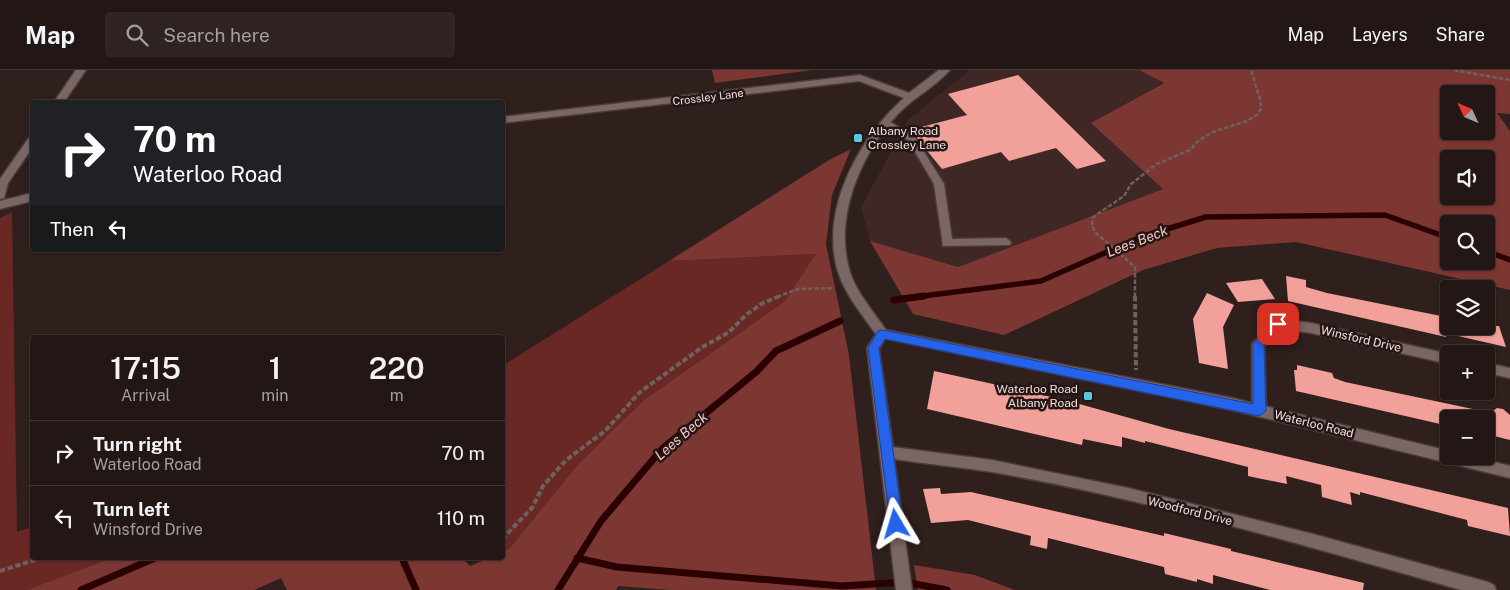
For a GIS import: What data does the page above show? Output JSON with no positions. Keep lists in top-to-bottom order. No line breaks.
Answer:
{"streets":{"street":["Crossley Lane","Winsford Drive","Waterloo Road","Woodford Drive"]},"crossings":[["Winsford Drive","Waterloo Road"]],"water":["Lees Beck"],"places":{"transit":["Albany Road Crossley Lane","Waterloo Road Albany Road"]},"north":"top left","page":{"header":"Map","search":"Search here","nav":["Map","Layers","Share"],"map_buttons":["+","−"],"turn":["70 m","Waterloo Road"],"then":"Then","eta":["17:15","Arrival","1","min","220","m"],"list":[{"name":"Turn right","note":"Waterloo Road","value":"70 m"},{"name":"Turn left","note":"Winsford Drive","value":"110 m"}]}}
